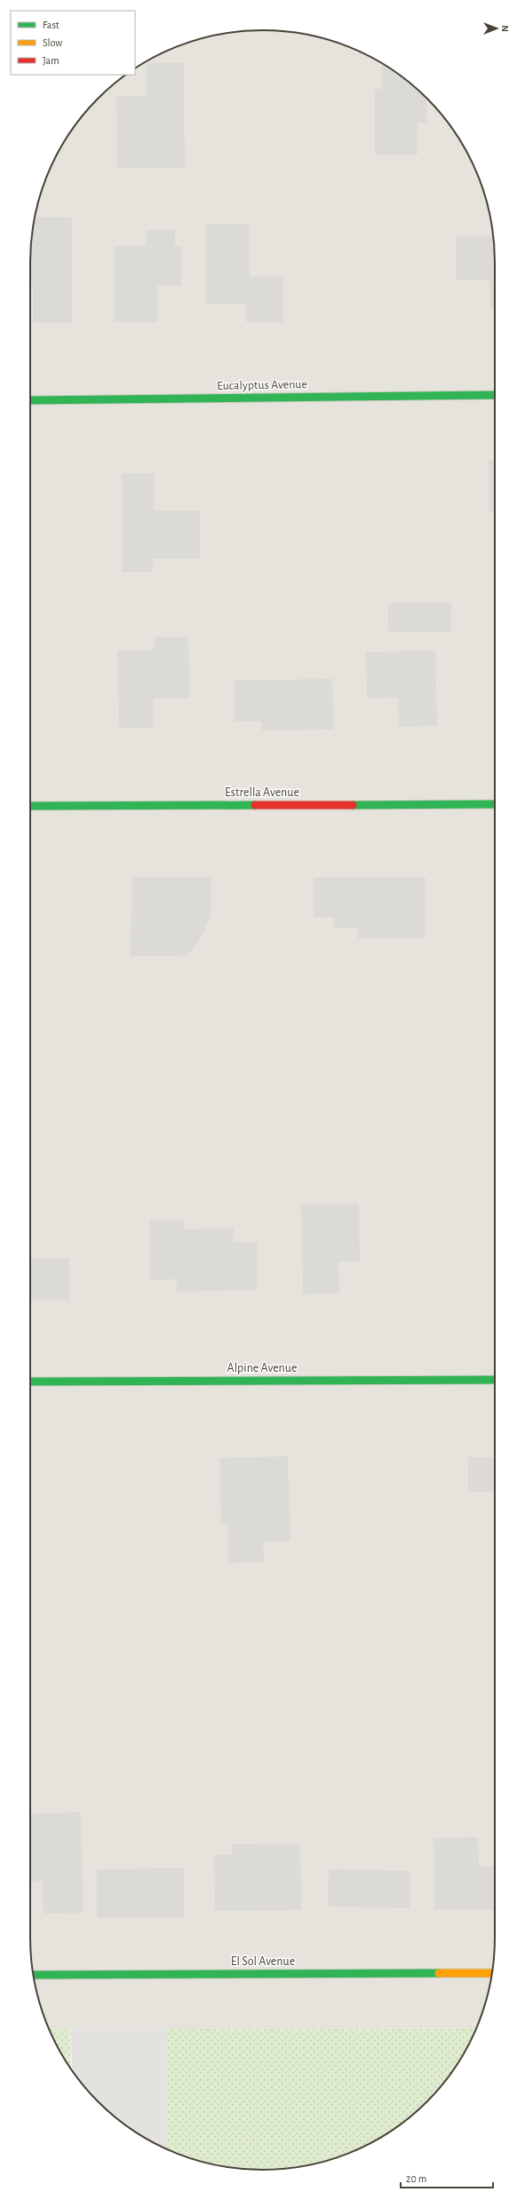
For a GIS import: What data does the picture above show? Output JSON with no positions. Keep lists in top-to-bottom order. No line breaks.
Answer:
{"streets":{"street":["Eucalyptus Avenue","Estrella Avenue","Alpine Avenue","El Sol Avenue"]},"legend":["Fast","Slow","Jam"],"scale_bar":"20 m","north":"right"}
